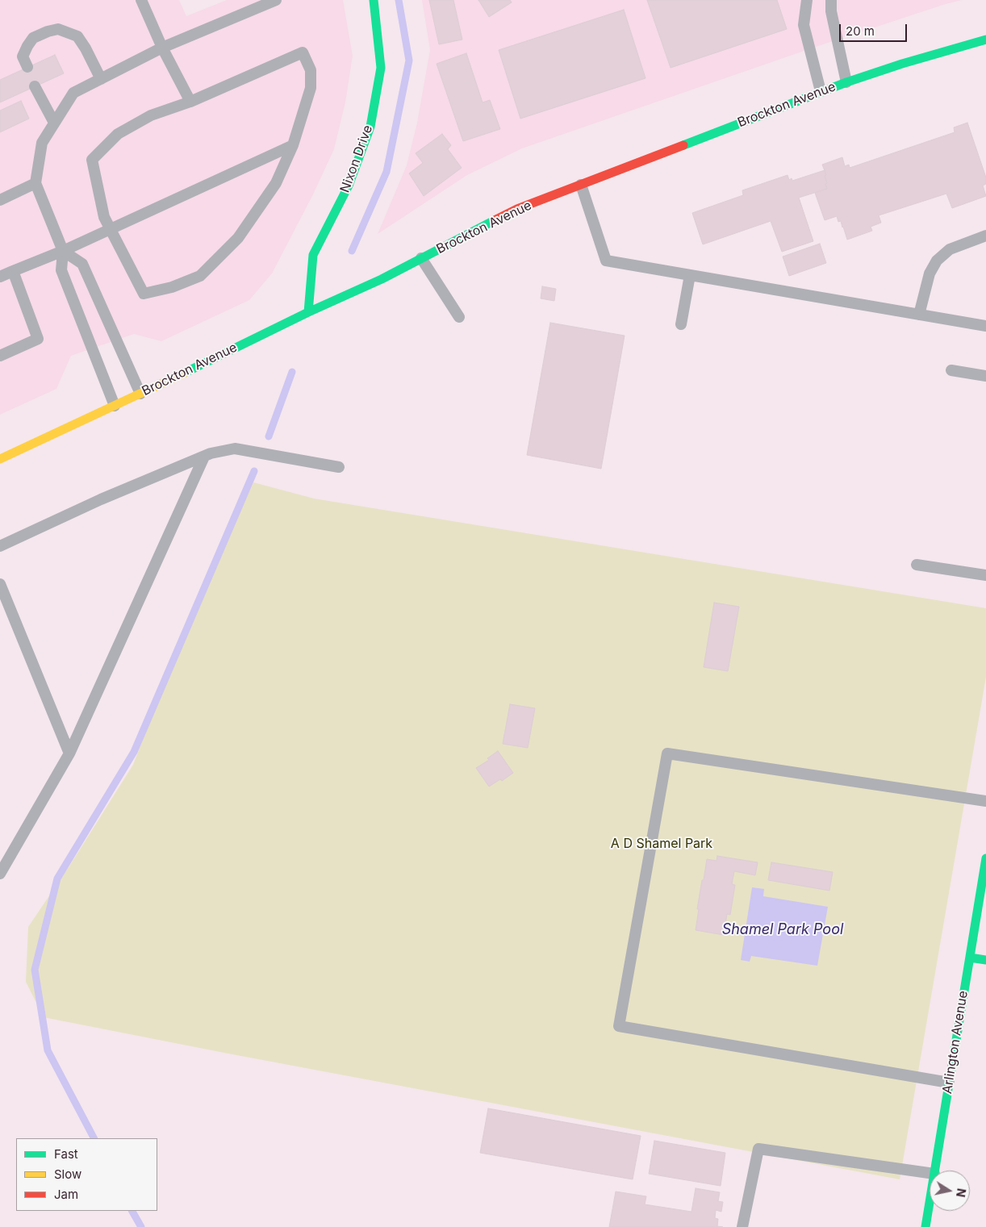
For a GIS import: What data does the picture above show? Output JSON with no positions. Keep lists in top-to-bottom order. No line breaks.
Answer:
{"streets":{"main road":["Brockton Avenue","Nixon Drive","Arlington Avenue"]},"crossings":[["Brockton Avenue","Nixon Drive"]],"water":["Shamel Park Pool"],"parks":["A D Shamel Park"],"legend":["Fast","Slow","Jam"],"scale_bar":"20 m","north":"right"}
